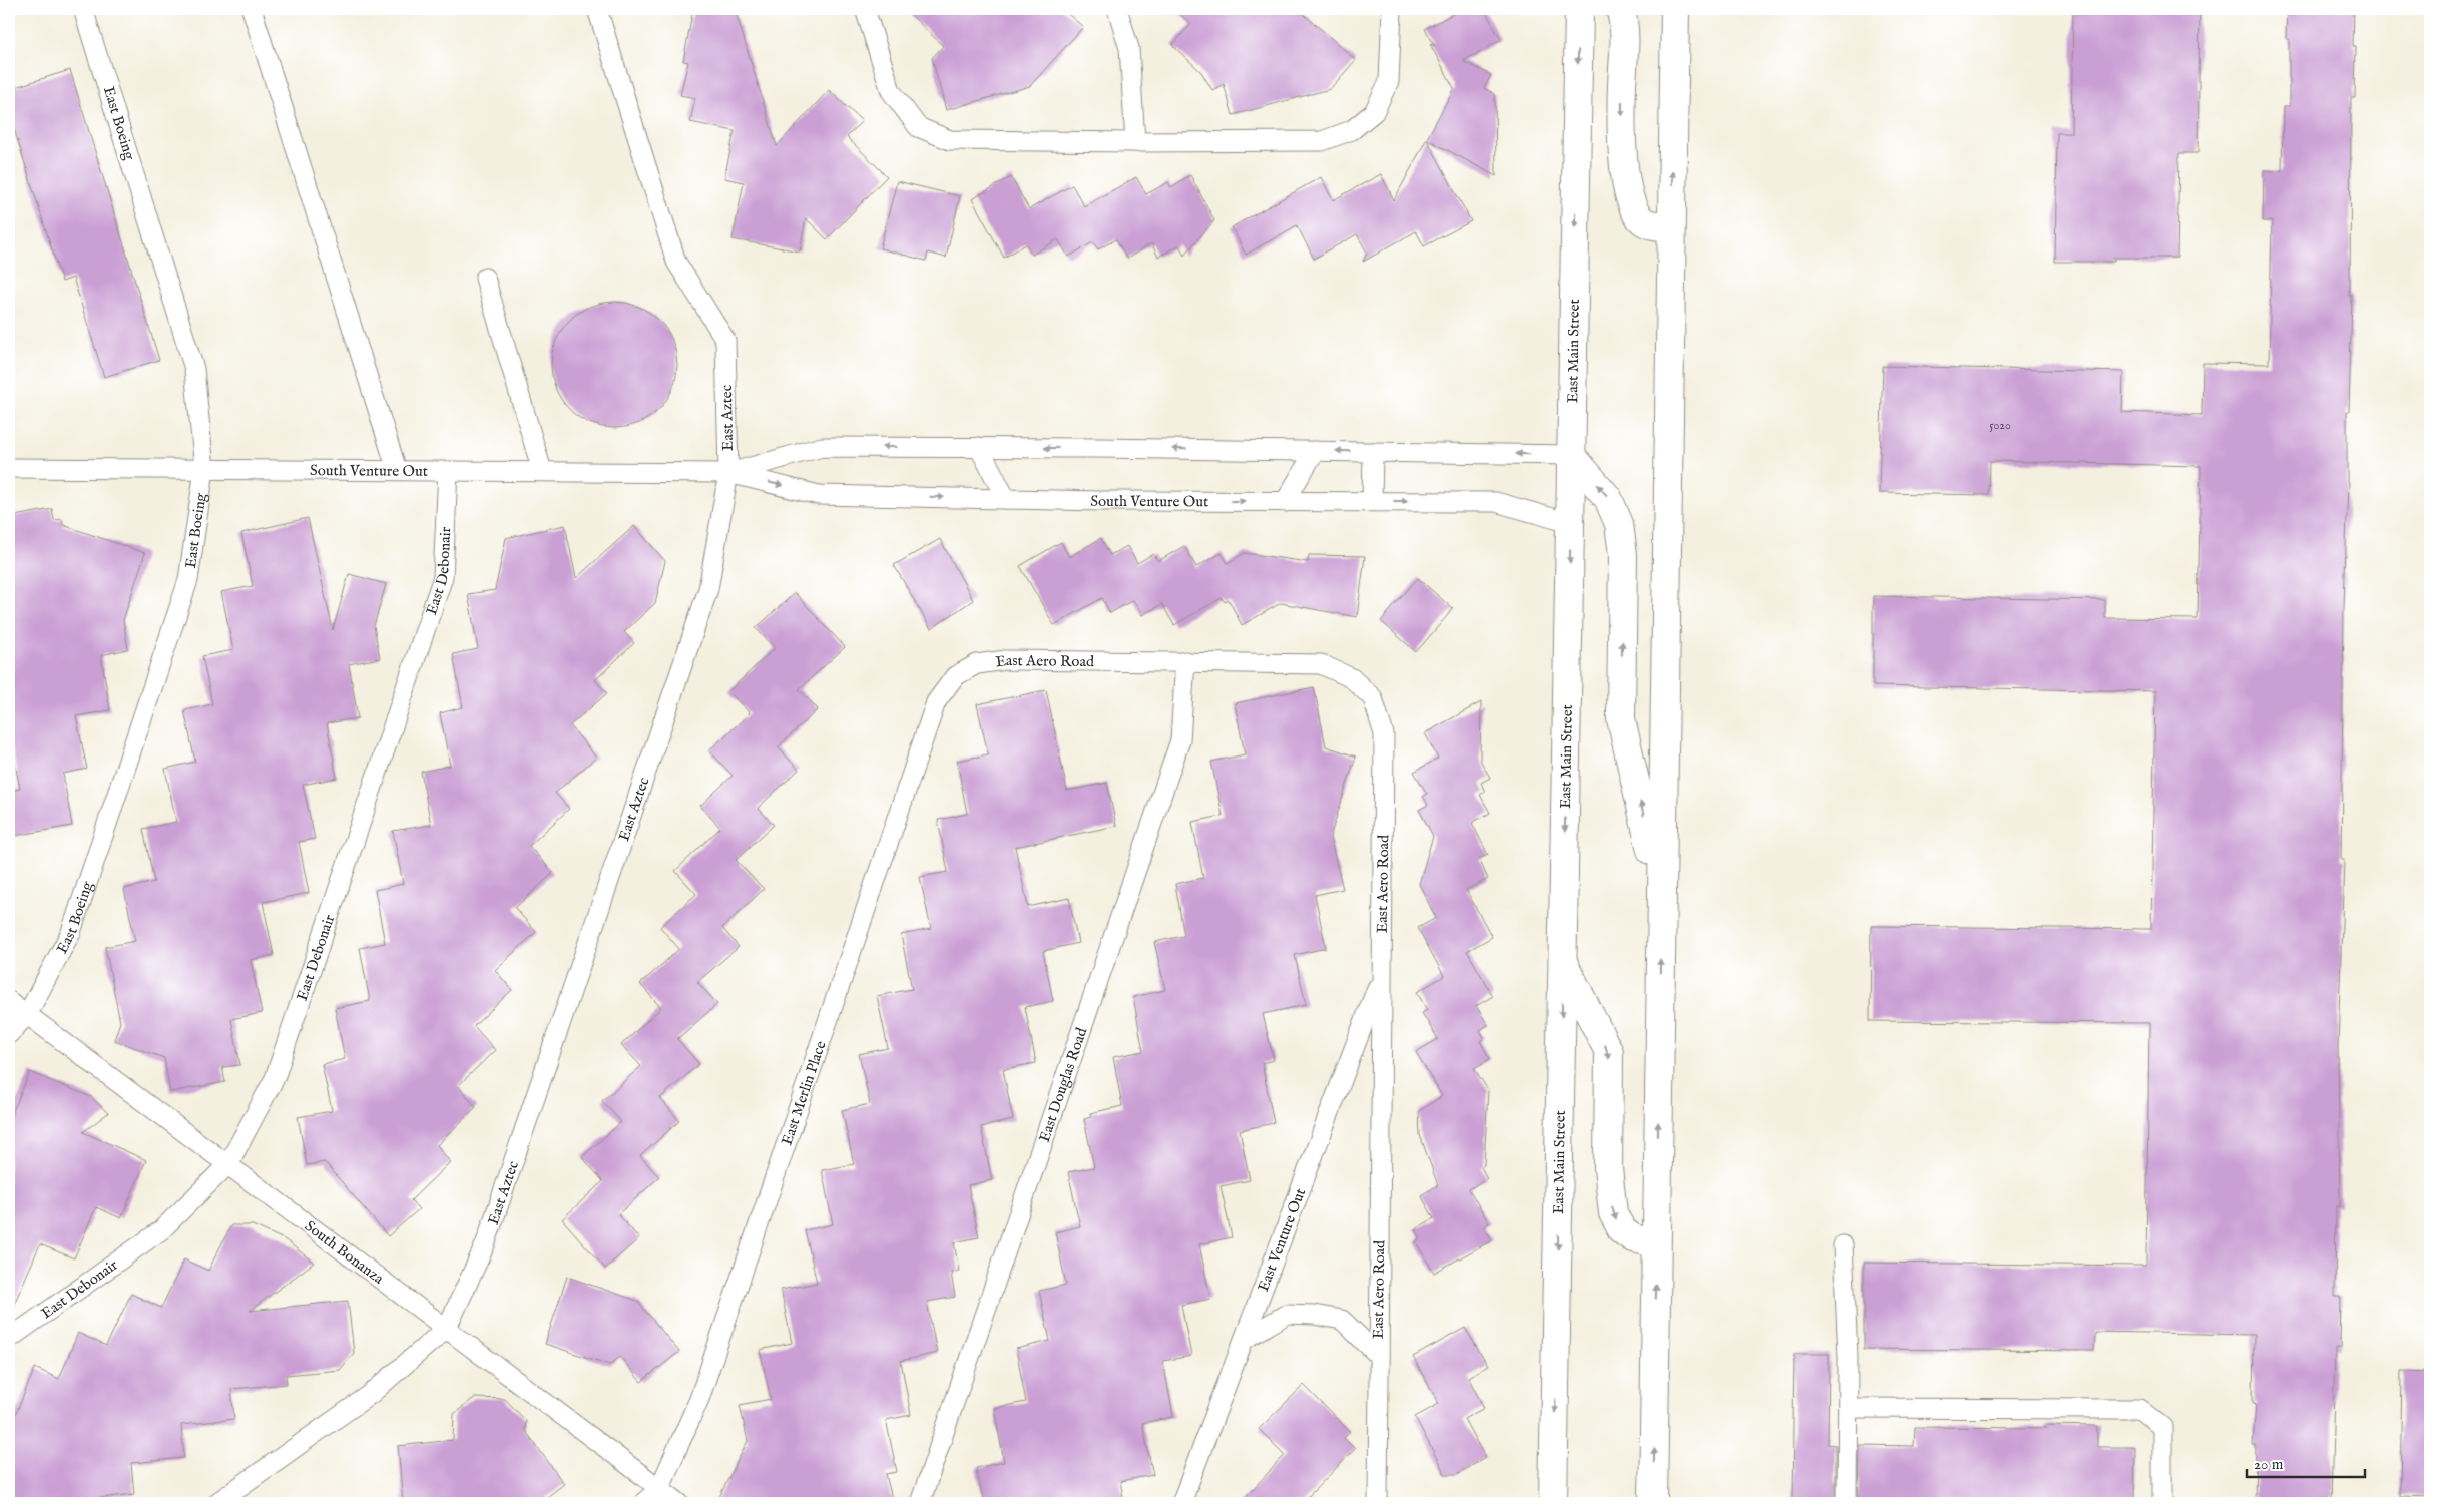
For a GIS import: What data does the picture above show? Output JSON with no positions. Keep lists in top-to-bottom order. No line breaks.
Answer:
{"streets":{"main road":["East Main Street"],"lane":["East Boeing","East Aztec","South Venture Out","East Debonair","East Aero Road","East Douglas Road","East Merlin Place","East Venture Out","South Bonanza"]},"crossings":[["East Boeing","South Venture Out"],["East Boeing","South Bonanza"],["East Main Street","South Venture Out"],["East Aztec","South Venture Out"],["East Aztec","South Bonanza"],["South Venture Out","East Debonair"],["East Debonair","South Bonanza"],["East Aero Road","East Douglas Road"],["East Aero Road","East Merlin Place"],["East Aero Road","East Venture Out"],["East Merlin Place","South Bonanza"]],"house_numbers":["5020"],"scale_bar":"20 m"}
